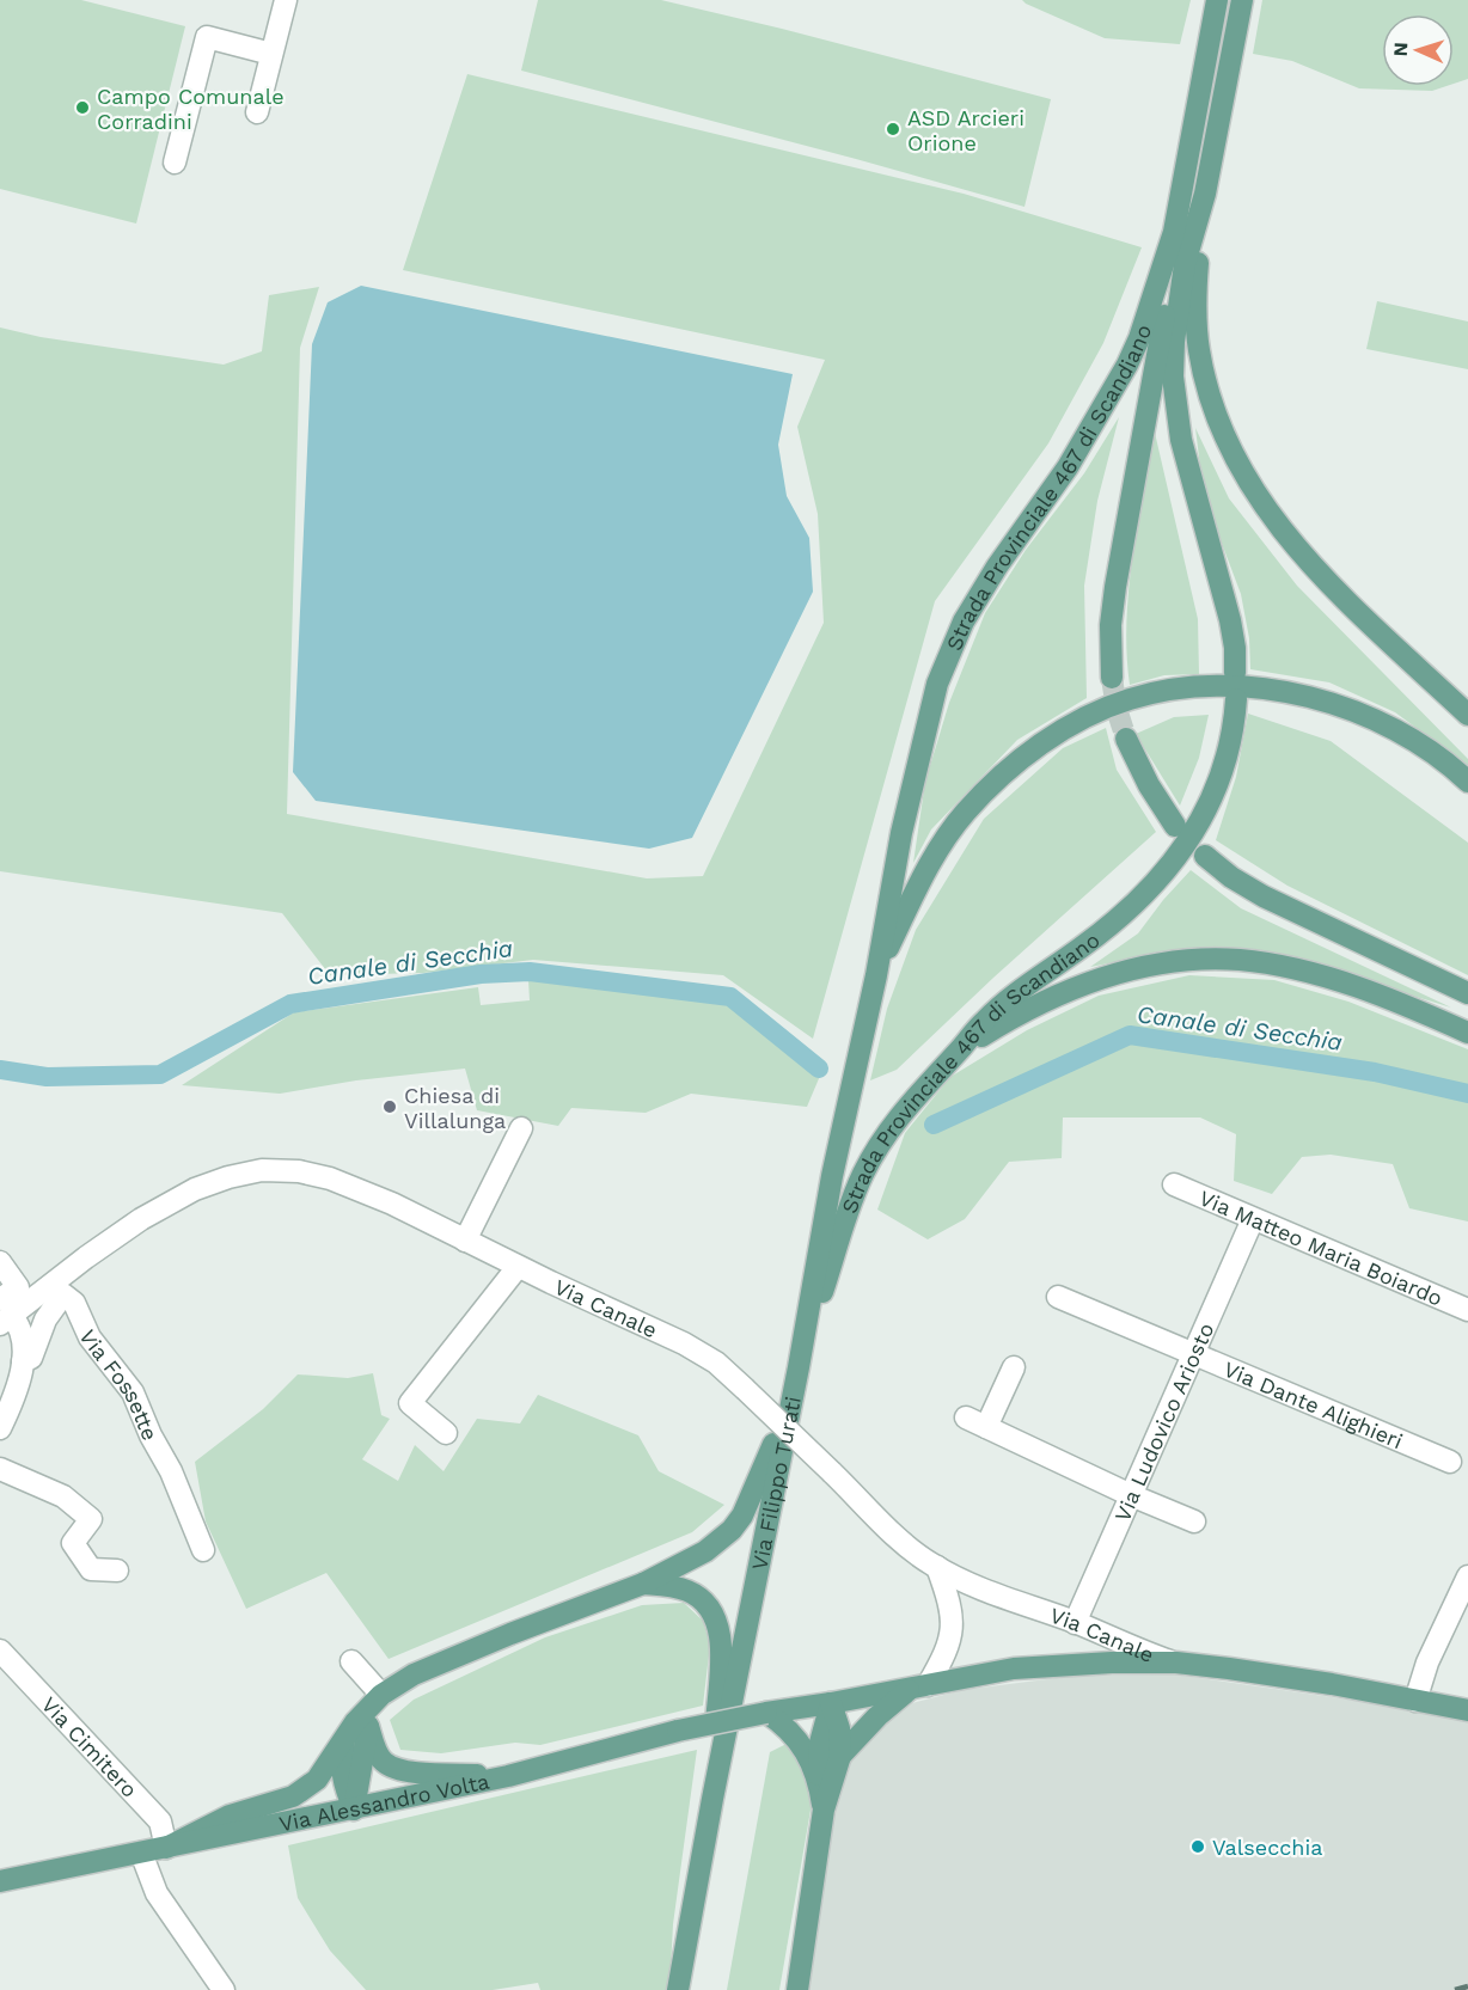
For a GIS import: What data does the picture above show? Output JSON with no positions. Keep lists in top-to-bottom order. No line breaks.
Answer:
{"streets":{"main road":["Strada Provinciale 467 di Scandiano","Via Canale","Via Filippo Turati","Via Alessandro Volta"],"street":["Via Matteo Maria Boiardo","Via Fossette","Via Dante Alighieri","Via Ludovico Ariosto","Via Cimitero"]},"crossings":[["Strada Provinciale 467 di Scandiano","Via Filippo Turati"],["Via Matteo Maria Boiardo","Via Ludovico Ariosto"],["Via Canale","Via Ludovico Ariosto"],["Via Canale","Via Alessandro Volta"],["Via Dante Alighieri","Via Ludovico Ariosto"],["Via Cimitero","Via Alessandro Volta"]],"water":["Canale di Secchia"],"places":["Campo Comunale Corradini","ASD Arcieri Orione","Chiesa di Villalunga","Valsecchia"],"north":"left"}
